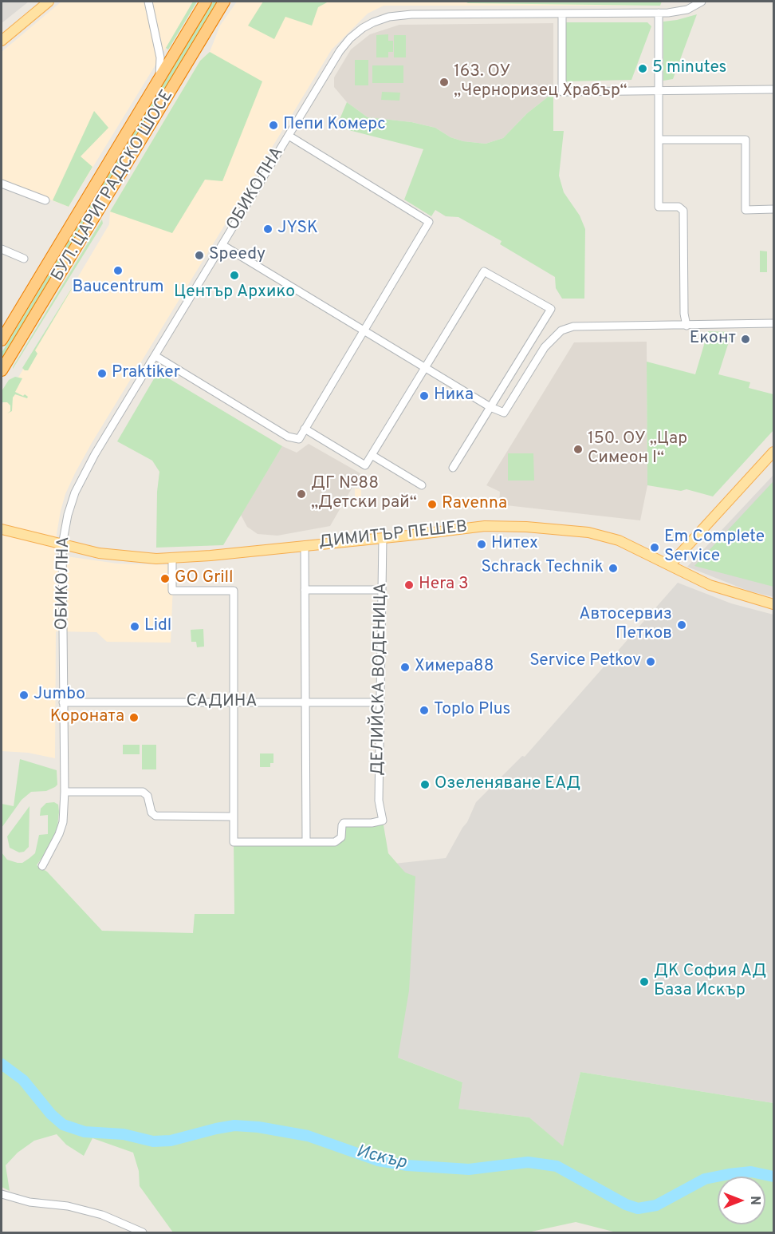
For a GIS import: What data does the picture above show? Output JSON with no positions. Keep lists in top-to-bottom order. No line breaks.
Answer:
{"streets":{"highway":["БУЛ. ЦАРИГРАДСКО ШОСЕ"],"main road":["ДИМИТЪР ПЕШЕВ"],"street":["ОБИКОЛНА","ДЕЛИЙСКА ВОДЕНИЦА","САДИНА"]},"crossings":[["ОБИКОЛНА","ДИМИТЪР ПЕШЕВ"],["ОБИКОЛНА","САДИНА"],["ДИМИТЪР ПЕШЕВ","ДЕЛИЙСКА ВОДЕНИЦА"],["ДЕЛИЙСКА ВОДЕНИЦА","САДИНА"]],"water":["Искър"],"places":["5 minutes","163. ОУ „Черноризец Храбър“","Пепи Комерс","JYSK","Speedy","Baucentrum","Център Архико","Еконт","Praktiker","Ника","150. ОУ „Цар Симеон I“","ДГ №88 „Детски рай“","Ravenna","Нитех","Em Complete Service","Schrack Technik","GO Grill","Hera 3","Автосервиз Петков","Lidl","Service Petkov","Химера88","Jumbo","Toplo Plus","Короната","Озеленяване ЕАД","ДК София АД База Искър"],"north":"right"}
